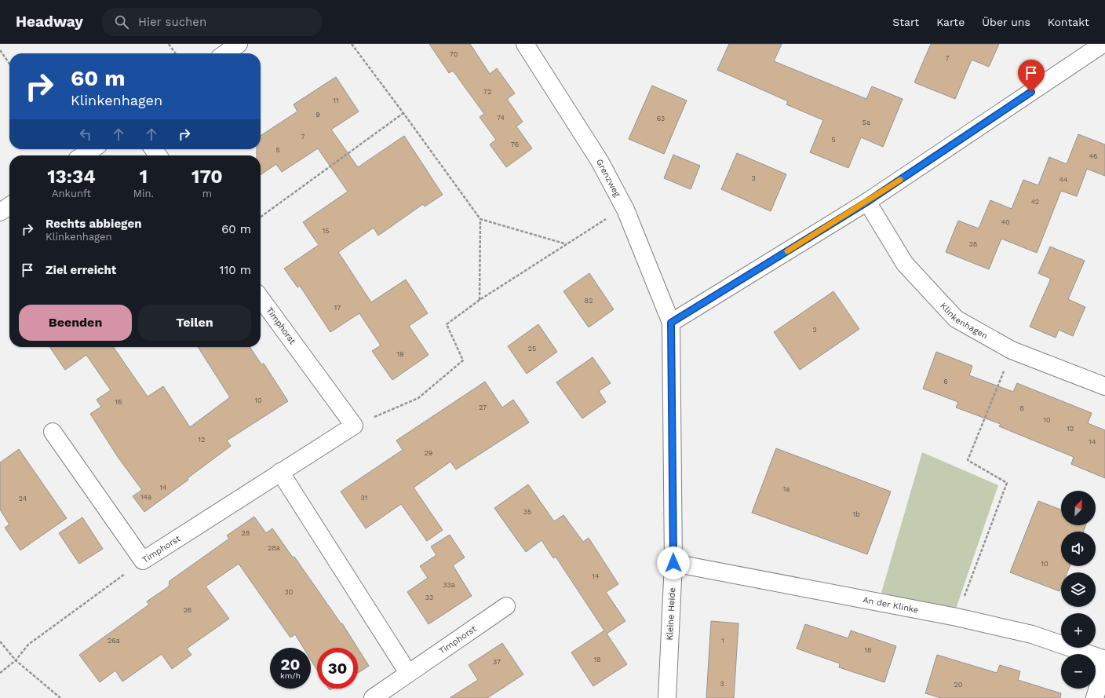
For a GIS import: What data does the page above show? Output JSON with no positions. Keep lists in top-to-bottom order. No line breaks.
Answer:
{"streets":{"street":["Grenzweg","Klinkenhagen","Timphorst","An der Klinke","Kleine Heide"]},"crossings":[["Grenzweg","Kleine Heide"],["An der Klinke","Kleine Heide"]],"house_numbers":["70","7","72","11","9","74","63","5a","7","5","76","5","46","3","44","42","40","15","38","82","17","2","25","19","6","10","16","27","8","10","12","12","14","29","14","1a","14a","31","24","35","1b","28","28a","10","14","33a","30","33","26","26a","1","18","18","37","3","20"],"north":"top right","page":{"header":"Headway","search":"Hier suchen","nav":["Start","Karte","Über uns","Kontakt"],"turn":["60 m","Klinkenhagen"],"eta":["13:34","Ankunft","1","Min.","170","m"],"list":[{"name":"Rechts abbiegen","note":"Klinkenhagen","value":"60 m"},{"name":"Ziel erreicht","value":"110 m"}],"buttons":["Beenden","Teilen"],"map_buttons":["+","−"],"speed":"20 km/h","limit":"30"}}
